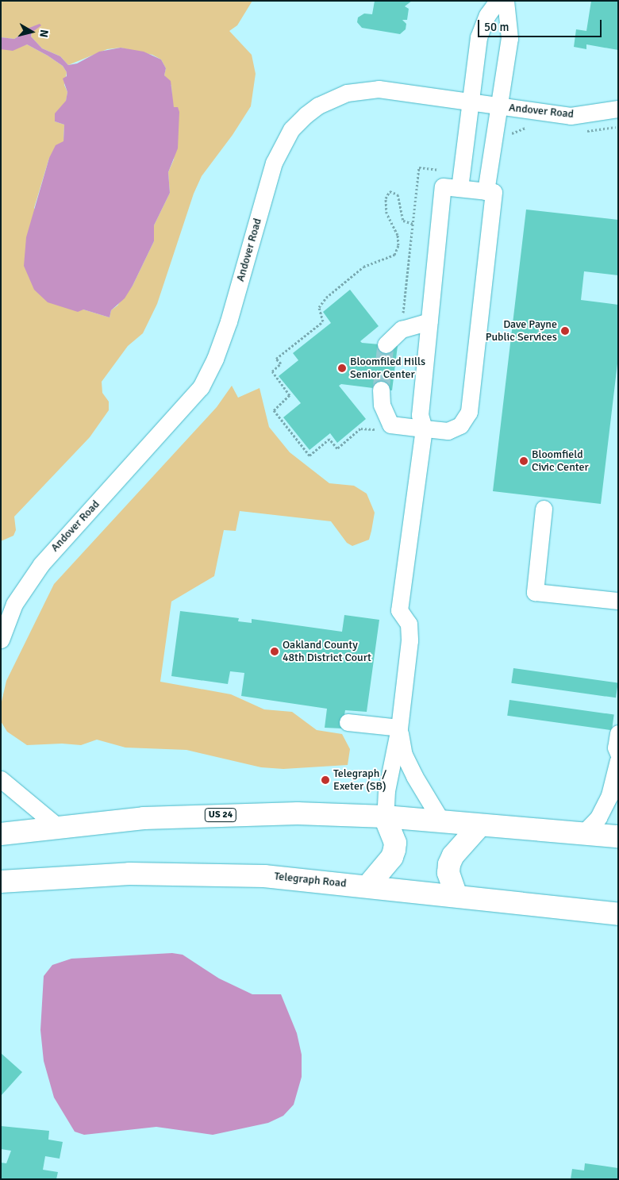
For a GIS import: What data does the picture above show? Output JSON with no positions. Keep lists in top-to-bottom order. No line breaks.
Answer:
{"streets":{"highway":["US 24","Telegraph Road"],"street":["Andover Road"]},"places":["Dave Payne Public Services","Bloomfiled Hills Senior Center","Bloomfield Civic Center","Oakland County 48th District Court","Telegraph / Exeter (SB)"],"scale_bar":"50 m","north":"right"}
